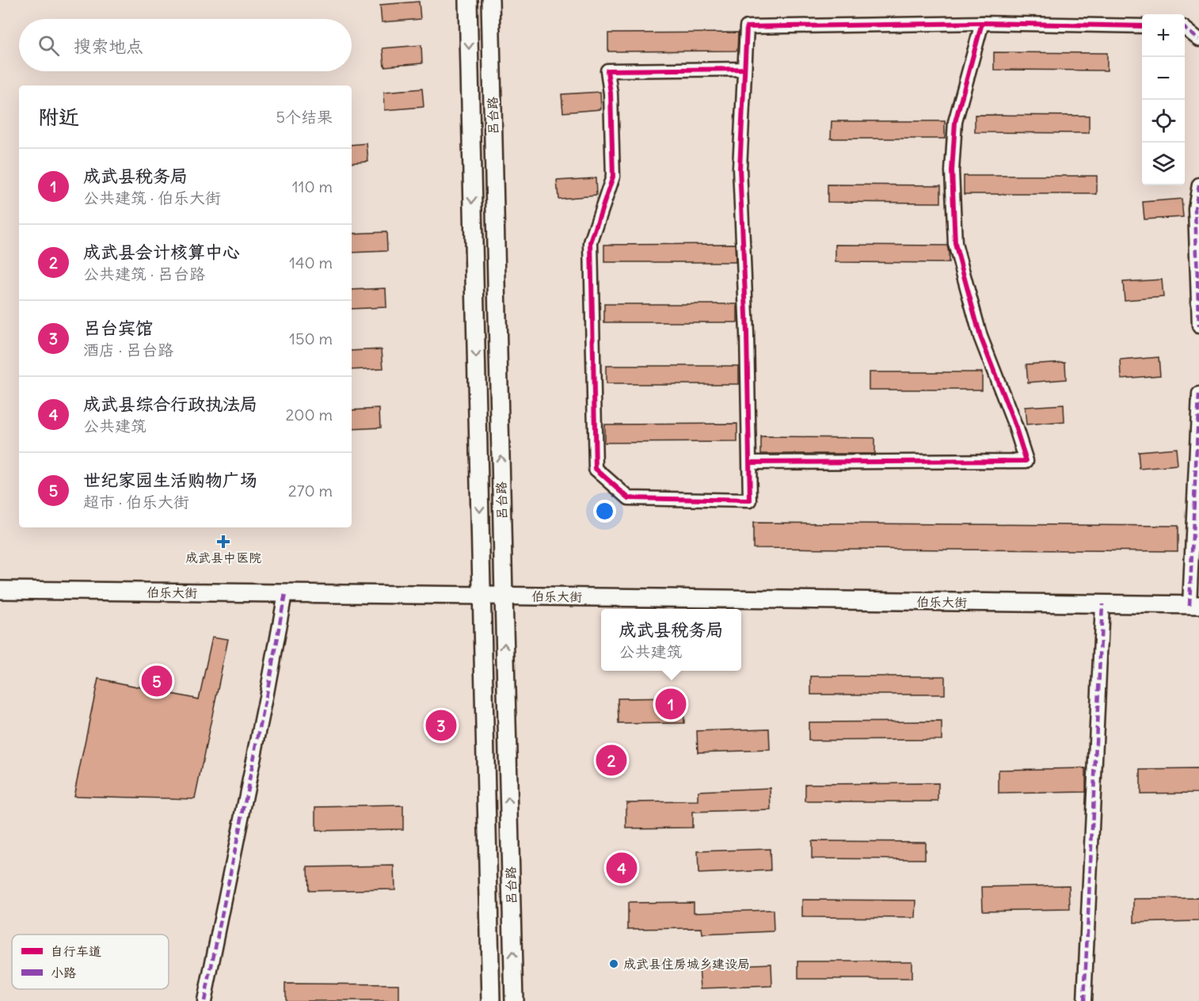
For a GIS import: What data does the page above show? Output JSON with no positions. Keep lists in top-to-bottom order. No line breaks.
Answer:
{"streets":{"main road":["吕台路","伯乐大街"]},"crossings":[["吕台路","伯乐大街"]],"places":{"health":["成武县中医院"],"other":["成武县住房城乡建设局"]},"legend":["自行车道","小路"],"page":{"map_buttons":["+","−"],"search":"搜索地点","heading":["附近","5个结果"],"list":[{"mark":"1","name":"成武县税务局","note":"公共建筑 · 伯乐大街","value":"110 m"},{"mark":"2","name":"成武县会计核算中心","note":"公共建筑 · 吕台路","value":"140 m"},{"mark":"3","name":"吕台宾馆","note":"酒店 · 吕台路","value":"150 m"},{"mark":"4","name":"成武县综合行政执法局","note":"公共建筑","value":"200 m"},{"mark":"5","name":"世纪家园生活购物广场","note":"超市 · 伯乐大街","value":"270 m"}],"popup":["成武县税务局","公共建筑"],"pins":["5","1","3","2","4"]}}
